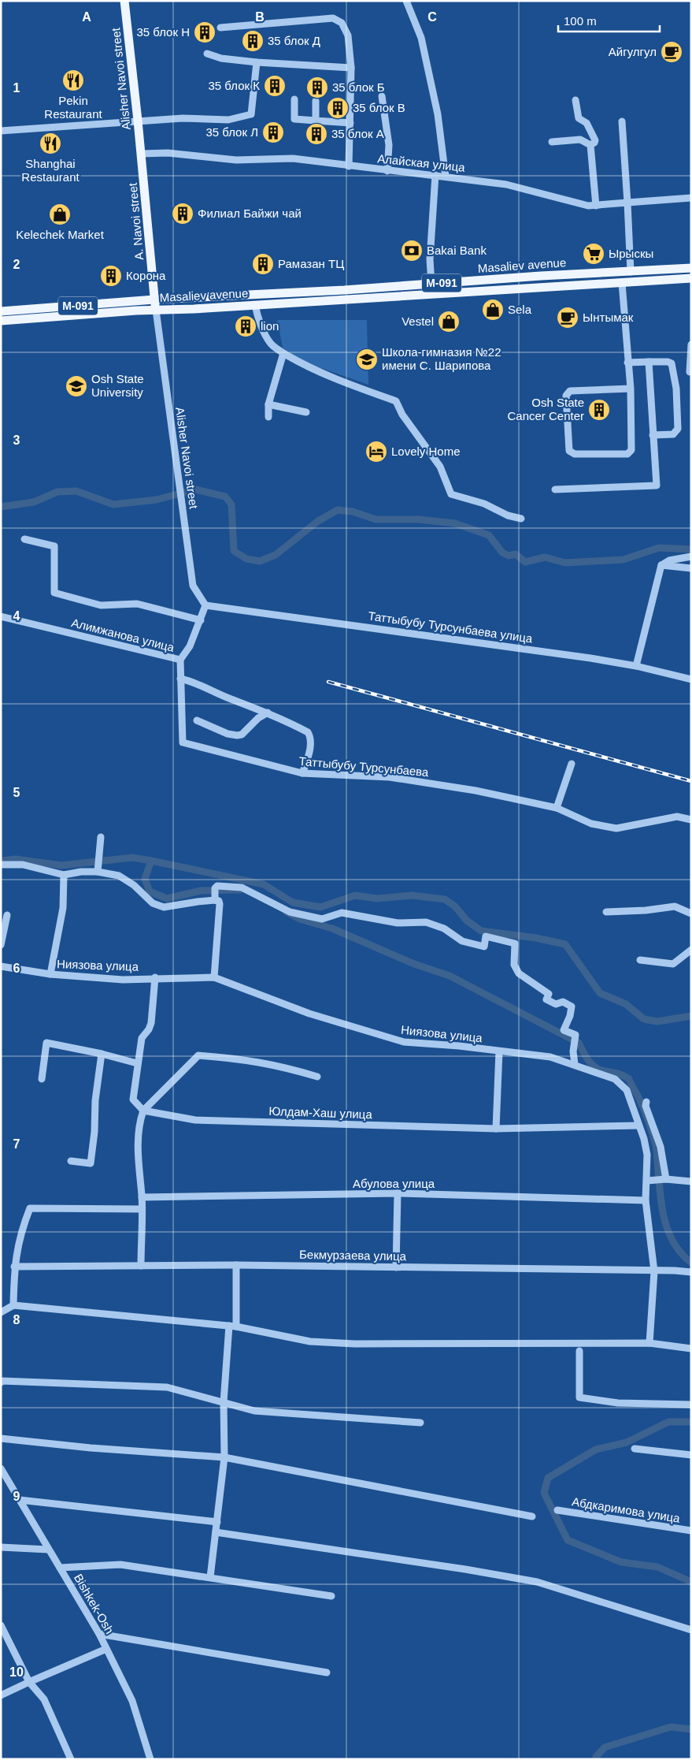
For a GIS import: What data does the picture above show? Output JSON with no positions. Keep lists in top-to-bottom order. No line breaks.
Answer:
{"streets":{"main road":["Alisher Navoi street","A. Navoi street","Masaliev avenue","М-091"],"street":["Алайская улица","Таттыбубу Турсунбаева улица","Алимжанова улица","Таттыбубу Турсунбаева","Ниязова улица","Юлдам-Хаш улица","Абулова улица","Бекмурзаева улица","Абдкаримова улица","Bishkek-Osh"]},"crossings":[["Alisher Navoi street","Алайская улица"],["Alisher Navoi street","A. Navoi street"],["Alisher Navoi street","Masaliev avenue"],["Alisher Navoi street","Таттыбубу Турсунбаева улица"],["Alisher Navoi street","Алимжанова улица"],["Алайская улица","A. Navoi street"],["A. Navoi street","Masaliev avenue"],["Таттыбубу Турсунбаева улица","Алимжанова улица"],["Алимжанова улица","Таттыбубу Турсунбаева"],["Ниязова улица","Юлдам-Хаш улица"],["Ниязова улица","Абулова улица"],["Ниязова улица","Бекмурзаева улица"]],"places":{"building":["35 блок Н","35 блок Д","35 блок К","35 блок Б","35 блок В","35 блок Л","35 блок А","Филиал Байжи чай","Рамазан ТЦ","Корона","lion","Osh State Cancer Center"],"cafe":["Айгулгул","Ынтымак"],"restaurant":["Pekin Restaurant","Shanghai Restaurant"],"shop":["Kelechek Market","Sela","Vestel"],"bank":["Bakai Bank"],"supermarket":["Ырыскы"],"school or university":["Школа-гимназия №22 имени С. Шарипова","Osh State University"],"hotel":["Lovely Home"]},"scale_bar":"100 m","grid":{"columns":["A","B","C"],"rows":["1","2","3","4","5","6","7","8","9","10"]}}
